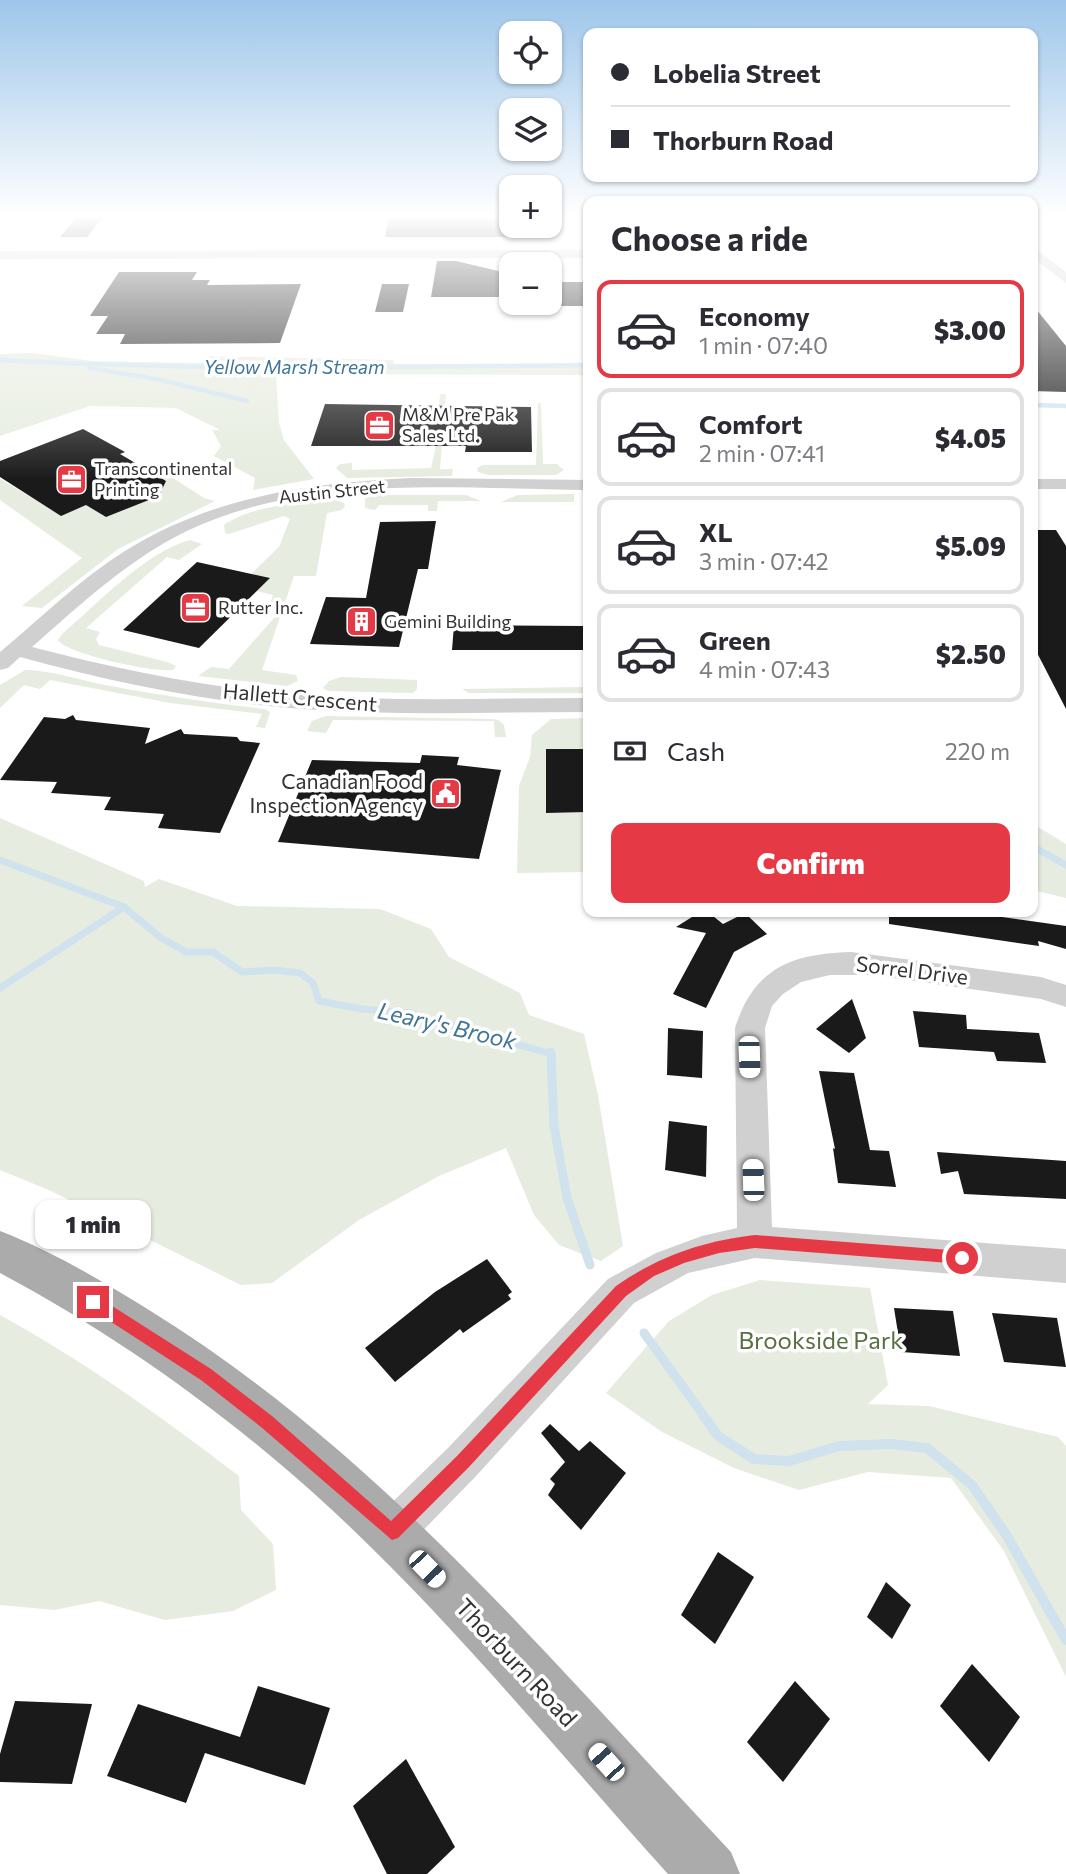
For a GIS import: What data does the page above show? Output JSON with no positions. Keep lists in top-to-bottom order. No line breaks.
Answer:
{"streets":{"main road":["Thorburn Road"],"street":["Austin Street","Hallett Crescent","Sorrel Drive"]},"crossings":[["Austin Street","Hallett Crescent"]],"water":["Yellow Marsh Stream","Leary's Brook"],"parks":["Brookside Park"],"places":{"office":["M&M Pre Pak Sales Ltd.","Transcontinental Printing","Rutter Inc."],"building":["Gemini Building"],"public building":["Canadian Food Inspection Agency"]},"page":{"map_buttons":["+","−"],"banner":["Lobelia Street","Thorburn Road"],"heading":"Choose a ride","list":[{"name":"Economy","note":"1 min · 07:40","value":"$3.00"},{"name":"Comfort","note":"2 min · 07:41","value":"$4.05"},{"name":"XL","note":"3 min · 07:42","value":"$5.09"},{"name":"Green","note":"4 min · 07:43","value":"$2.50"}],"pay":["Cash","220 m"],"buttons":"Confirm","bubble":"1 min"}}
